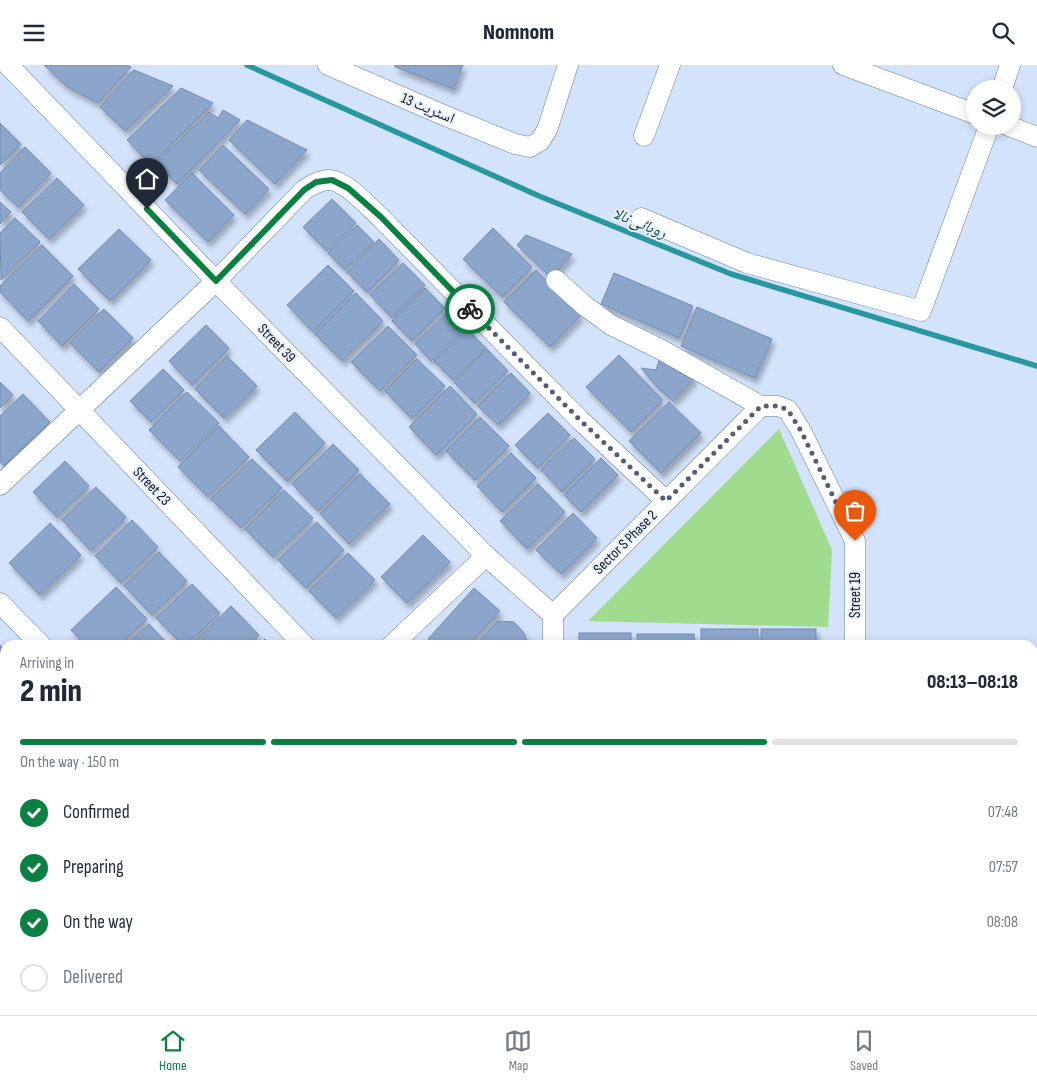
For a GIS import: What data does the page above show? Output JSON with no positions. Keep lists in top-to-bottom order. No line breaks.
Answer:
{"streets":{"street":["اسٹریٹ 13","Street 39","Street 23","Sector S Phase 2","Street 19"]},"crossings":[["Street 39","Sector S Phase 2"],["Sector S Phase 2","Street 19"]],"water":["روہائی نالا"],"page":{"header":"Nomnom","heading":["2 min","Arriving in","08:13–08:18"],"bar":"On the way · 150 m","list":[["Confirmed","07:48"],["Preparing","07:57"],["On the way","08:08"],"Delivered"],"tabs":["Home","Map","Saved"]}}
